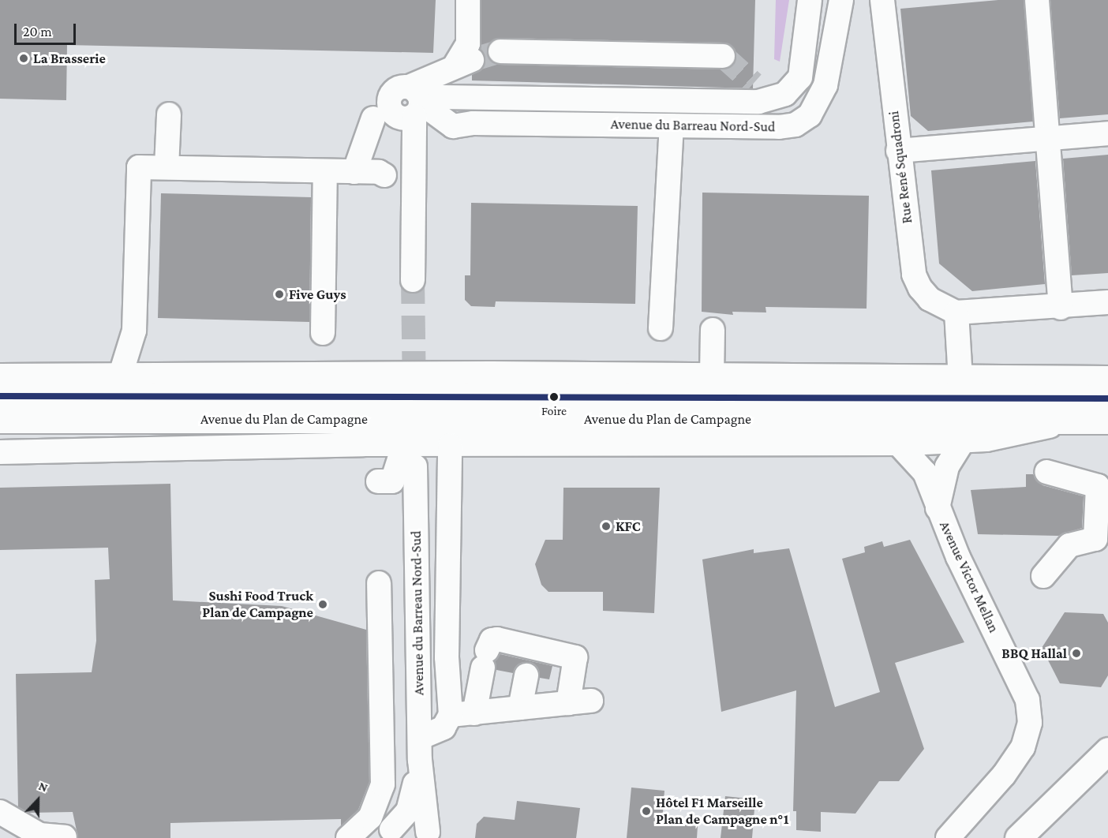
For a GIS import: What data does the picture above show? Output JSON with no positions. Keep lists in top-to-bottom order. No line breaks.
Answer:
{"streets":{"main road":["Avenue du Plan de Campagne"],"street":["Avenue du Barreau Nord-Sud","Rue René Squadroni","Avenue Victor Mellan"]},"crossings":[["Avenue du Plan de Campagne","Avenue Victor Mellan"]],"places":["La Brasserie","Five Guys","Foire","KFC","Sushi Food Truck Plan de Campagne","BBQ Hallal","Hôtel F1 Marseille Plan de Campagne n°1"],"scale_bar":"20 m","north":"top"}
